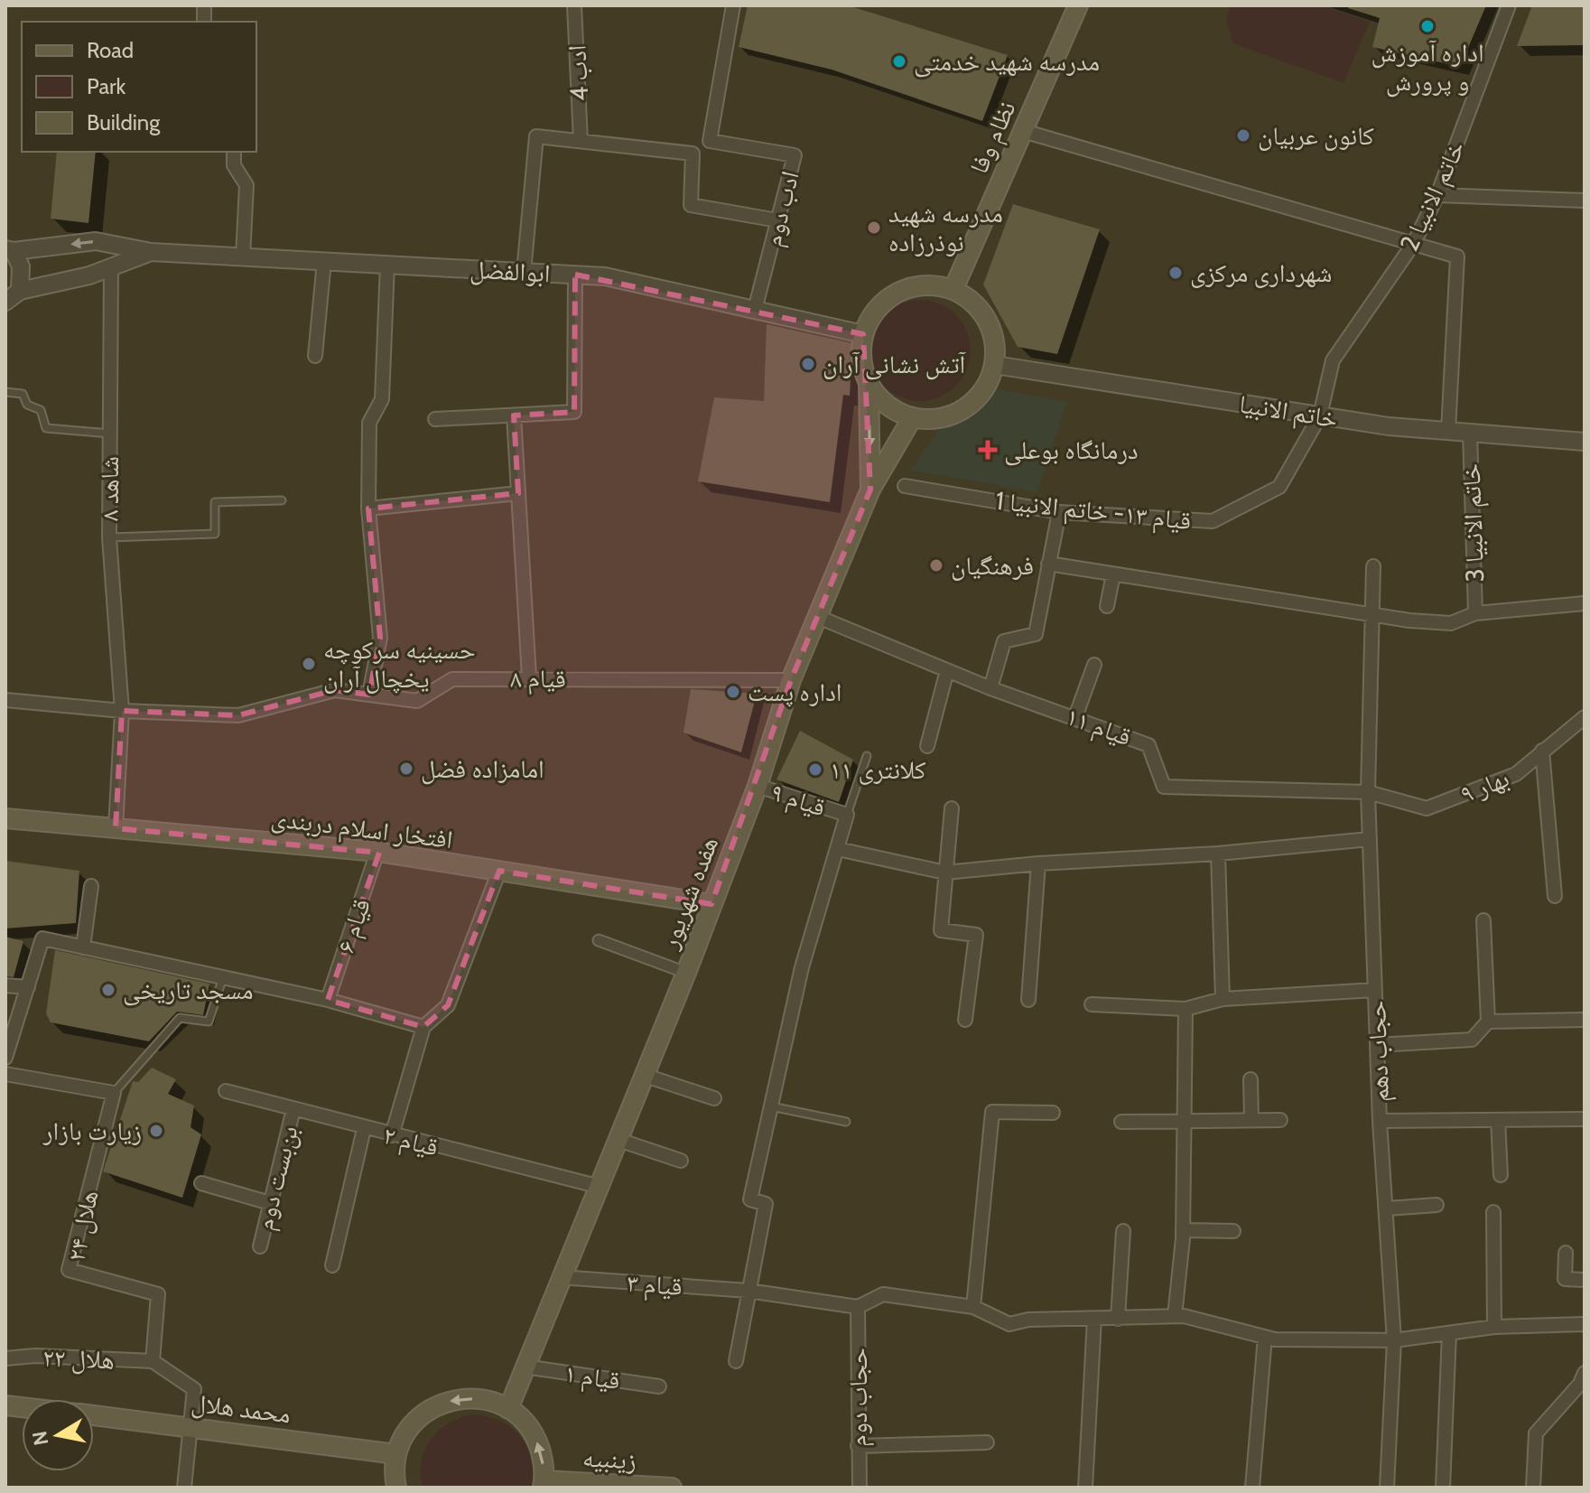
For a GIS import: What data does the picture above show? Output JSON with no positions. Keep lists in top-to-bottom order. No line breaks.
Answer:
{"streets":{"main road":["نظام وفا","افتخار اسلام دربندی","هفده شهریور","محمد هلال","زینبیه"],"street":["ادب 4","خاتم الانبیا 2","ادب دوم","ابوالفضل","خاتم الانبیا","شاهد ۸","قیام ۱۳- خاتم الانبیا 1","خاتم الانبیا 3","قیام ۸","قیام ۱۱","بهار ۹","قیام ۹","قیام ۶","حجاب دهم","قیام ۲","بن‌بست دوم","هلال ۲۴","قیام ۳","هلال ۲۲","قیام ۱","حجاب دوم"]},"crossings":[["نظام وفا","ابوالفضل"],["نظام وفا","خاتم الانبیا"],["نظام وفا","هفده شهریور"],["خاتم الانبیا 2","خاتم الانبیا"],["خاتم الانبیا 2","قیام ۱۳- خاتم الانبیا 1"],["ادب دوم","ابوالفضل"],["ابوالفضل","خاتم الانبیا"],["ابوالفضل","هفده شهریور"],["خاتم الانبیا","قیام ۱۳- خاتم الانبیا 1"],["خاتم الانبیا","خاتم الانبیا 3"],["خاتم الانبیا","هفده شهریور"],["شاهد ۸","قیام ۸"],["شاهد ۸","افتخار اسلام دربندی"],["قیام ۸","هفده شهریور"],["قیام ۱۱","بهار ۹"],["قیام ۱۱","هفده شهریور"],["قیام ۱۱","حجاب دهم"],["بهار ۹","حجاب دهم"],["قیام ۹","هفده شهریور"],["قیام ۹","قیام ۳"],["افتخار اسلام دربندی","هفده شهریور"],["افتخار اسلام دربندی","قیام ۶"],["هفده شهریور","قیام ۲"],["هفده شهریور","قیام ۳"],["هفده شهریور","قیام ۱"],["قیام ۲","بن‌بست دوم"],["هلال ۲۴","هلال ۲۲"],["قیام ۳","حجاب دوم"]],"places":{"other":["اداره آموزش و پرورش","مدرسه شهید خدمتی","کانون عربیان","مدرسه شهید نوذرزاده","شهرداری مرکزی","آتش نشانی آران","فرهنگیان","حسینیه سرکوچه یخچال آران","اداره پست","امامزاده فضل","کلانتری ۱۱","مسجد تاریخی","زیارت بازار"],"health":["درمانگاه بوعلی"]},"legend":["Road","Park","Building"],"north":"left"}
